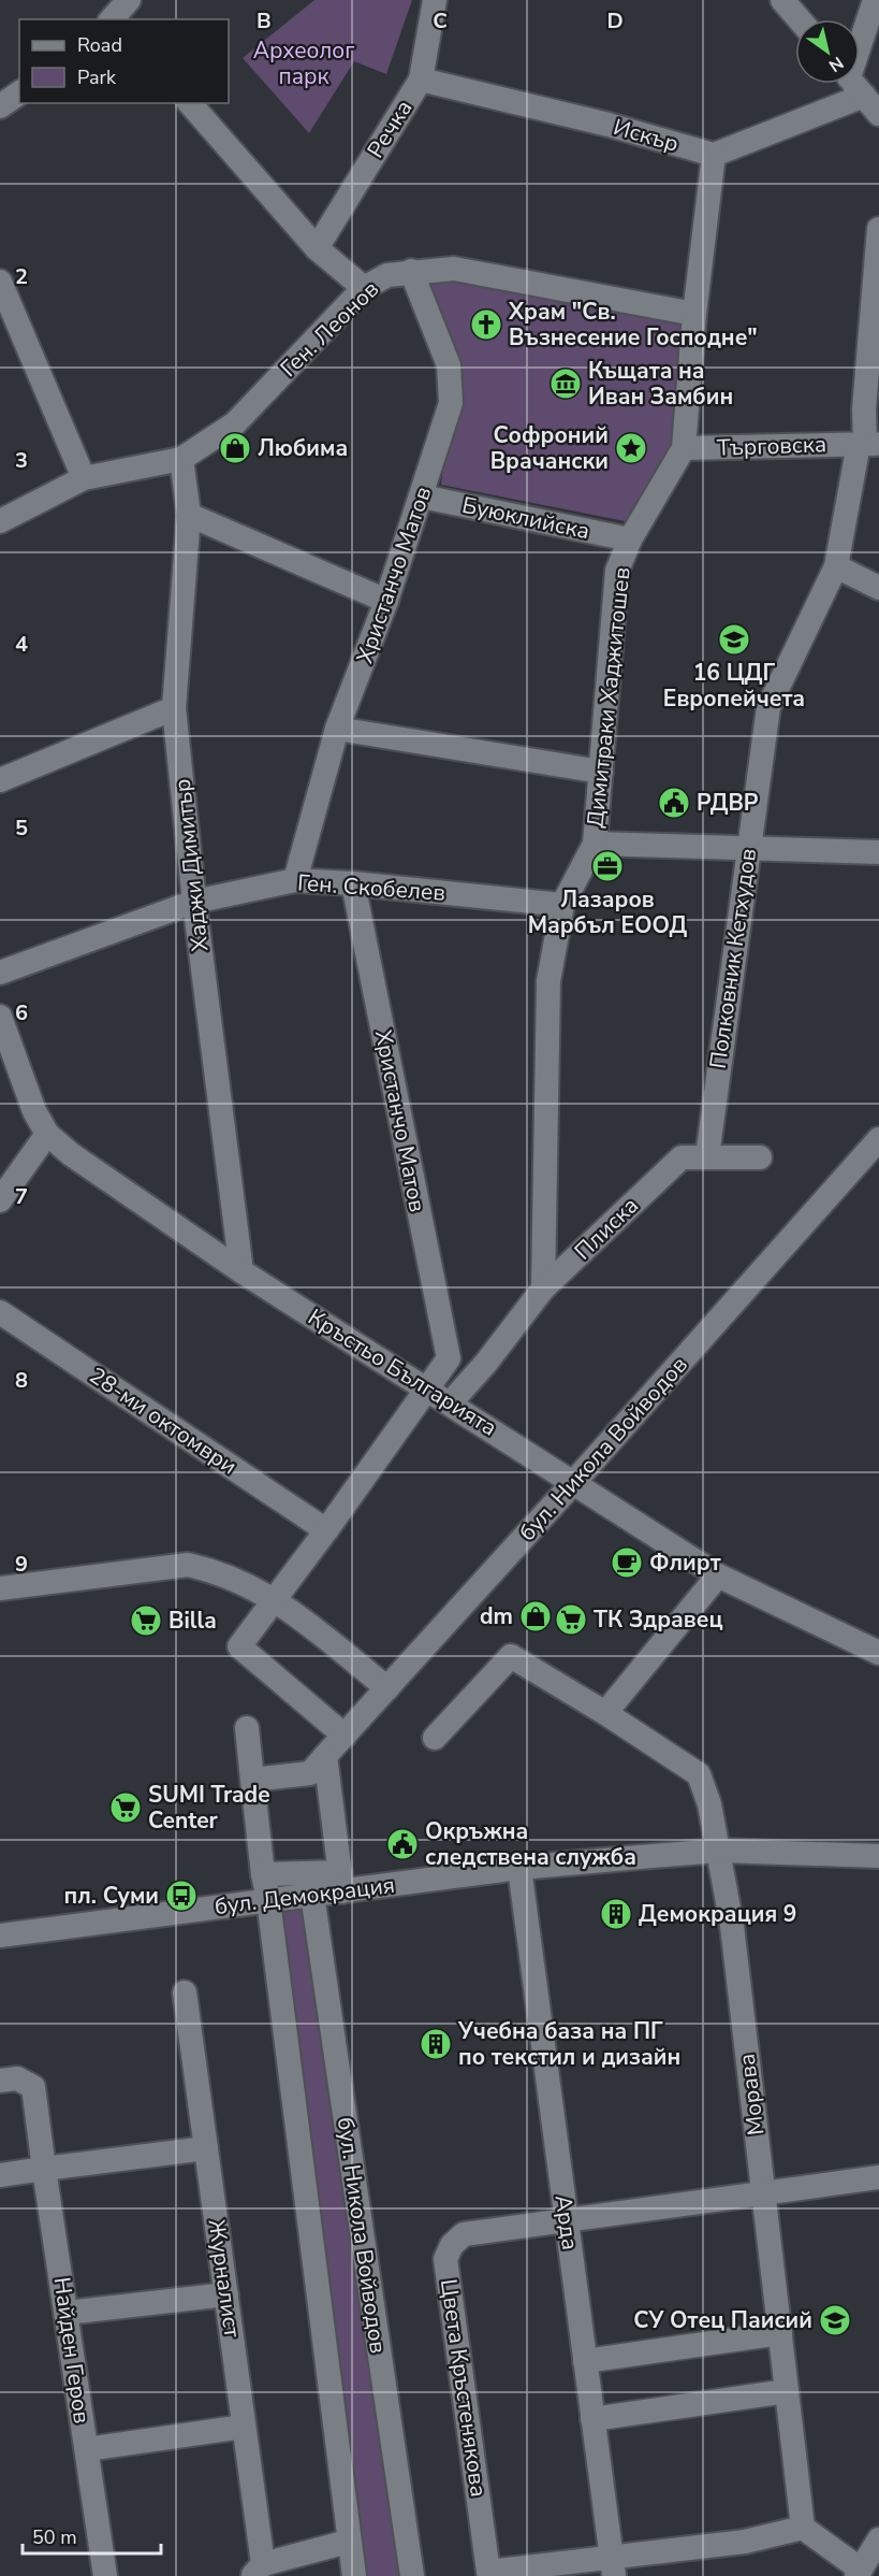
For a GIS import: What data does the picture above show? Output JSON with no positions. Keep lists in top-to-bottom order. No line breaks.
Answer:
{"streets":{"street":["Речка","Искър","Ген. Леонов","Търговска","Буюклийска","Христанчо Матов","Димитраки Хаджитошев","Хаджи Димитър","Ген. Скобелев","Полковник Кетхудов","Плиска","Кръстьо Българията","28-ми октомври","бул. Никола Войводов","бул. Демокрация","Морава","Арда","Журналист","Найден Геров","Цвета Кръстенякова"]},"crossings":[["Речка","Искър"],["Искър","Димитраки Хаджитошев"],["Ген. Леонов","Христанчо Матов"],["Ген. Леонов","Димитраки Хаджитошев"],["Ген. Леонов","Хаджи Димитър"],["Търговска","Димитраки Хаджитошев"],["Търговска","Полковник Кетхудов"],["Буюклийска","Христанчо Матов"],["Буюклийска","Димитраки Хаджитошев"],["Христанчо Матов","Ген. Скобелев"],["Христанчо Матов","Плиска"],["Христанчо Матов","Кръстьо Българията"],["Димитраки Хаджитошев","Ген. Скобелев"],["Димитраки Хаджитошев","Плиска"],["Хаджи Димитър","Ген. Скобелев"],["Хаджи Димитър","Кръстьо Българията"],["Полковник Кетхудов","Плиска"],["Плиска","Кръстьо Българията"],["Кръстьо Българията","бул. Никола Войводов"],["бул. Никола Войводов","бул. Демокрация"],["бул. Демокрация","Морава"],["бул. Демокрация","Арда"],["Морава","Цвета Кръстенякова"],["Арда","Цвета Кръстенякова"]],"parks":["Археолог парк"],"places":{"church":["Храм \"Св. Възнесение Господне\""],"museum":["Къщата на Иван Замбин"],"shop":["Любима","dm"],"place":["Софроний Врачански"],"school or university":["16 ЦДГ Европейчета","СУ Отец Паисий"],"public building":["РДВР","Окръжна следствена служба"],"office":["Лазаров Марбъл ЕООД"],"cafe":["Флирт"],"supermarket":["ТК Здравец","Billa","SUMI Trade Center"],"bus stop":["пл. Суми"],"building":["Демокрация 9","Учебна база на ПГ по текстил и дизайн"]},"legend":["Road","Park"],"scale_bar":"50 m","north":"bottom right","grid":{"columns":["B","C","D"],"rows":["2","3","4","5","6","7","8","9"]}}
